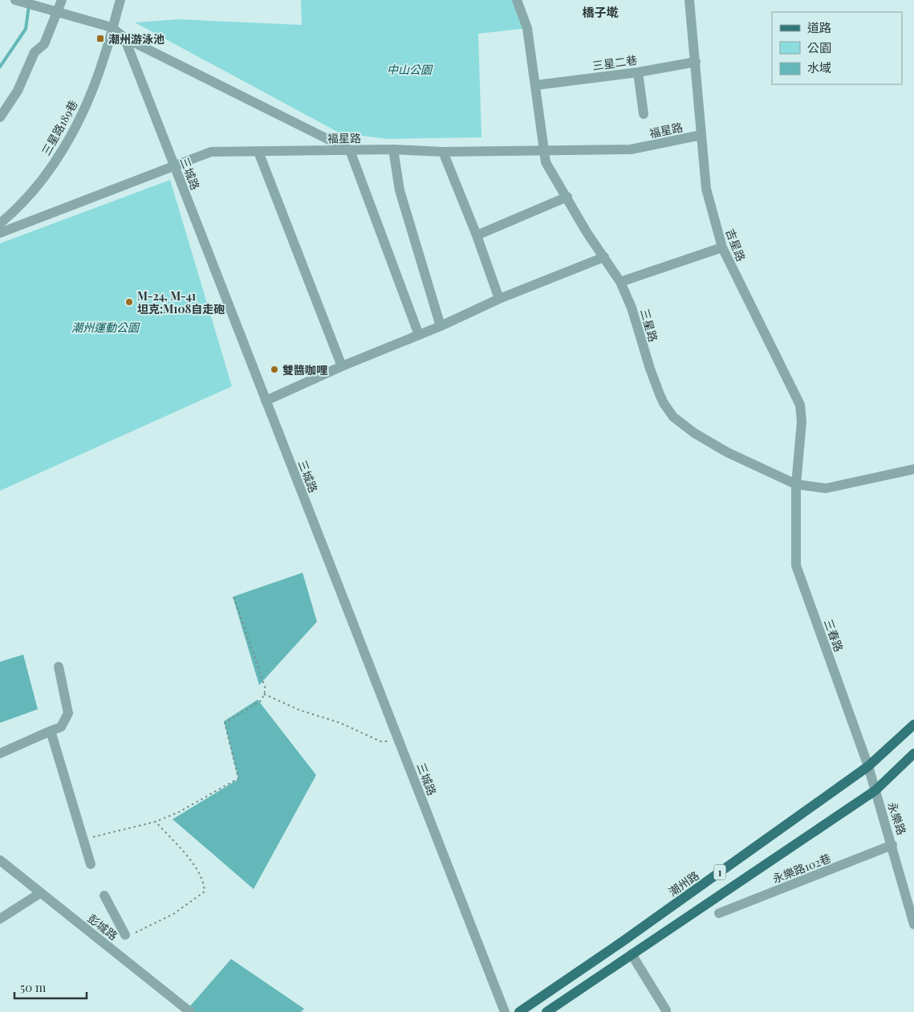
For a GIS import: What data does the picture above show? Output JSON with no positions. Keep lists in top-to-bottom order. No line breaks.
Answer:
{"streets":{"main road":["1","潮州路"],"street":["三星二巷","三星路189巷","福星路","三城路","吉星路","三星路","三春路","永樂路","永樂路102巷","彭城路"]},"crossings":[["三星二巷","吉星路"],["三星二巷","三星路"],["三星路189巷","三城路"],["福星路","三城路"],["福星路","吉星路"],["福星路","三星路"],["吉星路","三星路"],["吉星路","三春路"],["三星路","三春路"],["三春路","永樂路"],["三春路","1"],["三春路","潮州路"],["永樂路","永樂路102巷"],["永樂路","1"]],"districts":["橋子墘"],"parks":["中山公園","潮州運動公園"],"places":{"transit":["潮州游泳池"],"other":["M-24, M-41 坦克;M108自走砲","雙醬咖哩"]},"legend":["道路","公園","水域"],"scale_bar":"50 m"}
